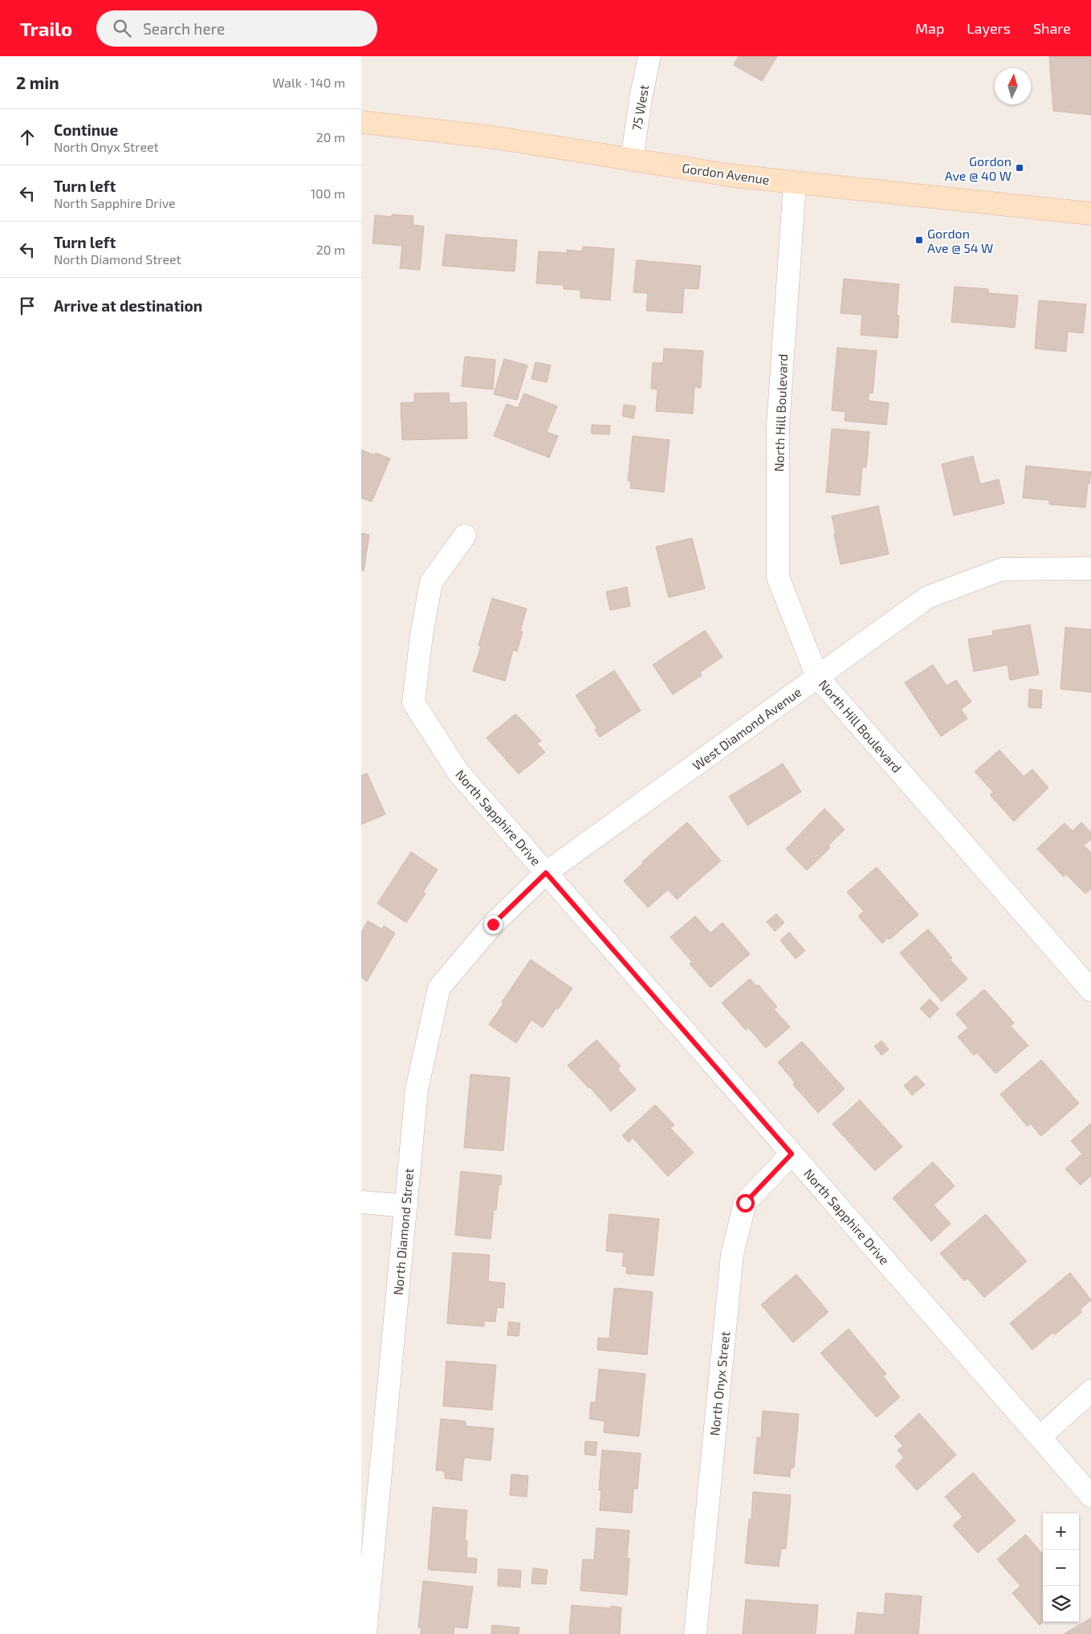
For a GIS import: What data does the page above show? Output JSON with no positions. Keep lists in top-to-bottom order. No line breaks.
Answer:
{"streets":{"main road":["Gordon Avenue"],"street":["75 West","North Hill Boulevard","West Diamond Avenue","North Sapphire Drive","North Diamond Street","North Onyx Street"]},"crossings":[["75 West","Gordon Avenue"],["Gordon Avenue","North Hill Boulevard"],["North Hill Boulevard","West Diamond Avenue"],["West Diamond Avenue","North Sapphire Drive"],["West Diamond Avenue","North Diamond Street"],["North Sapphire Drive","North Diamond Street"],["North Sapphire Drive","North Onyx Street"]],"places":{"transit":["Gordon Ave @ 40 W","Gordon Ave @ 54 W"]},"north":"top","page":{"header":"Trailo","search":"Search here","nav":["Map","Layers","Share"],"heading":["2 min","Walk · 140 m"],"list":[["Continue","North Onyx Street","20 m"],["Turn left","North Sapphire Drive","100 m"],["Turn left","North Diamond Street","20 m"],"Arrive at destination"],"map_buttons":["+","−"]}}
